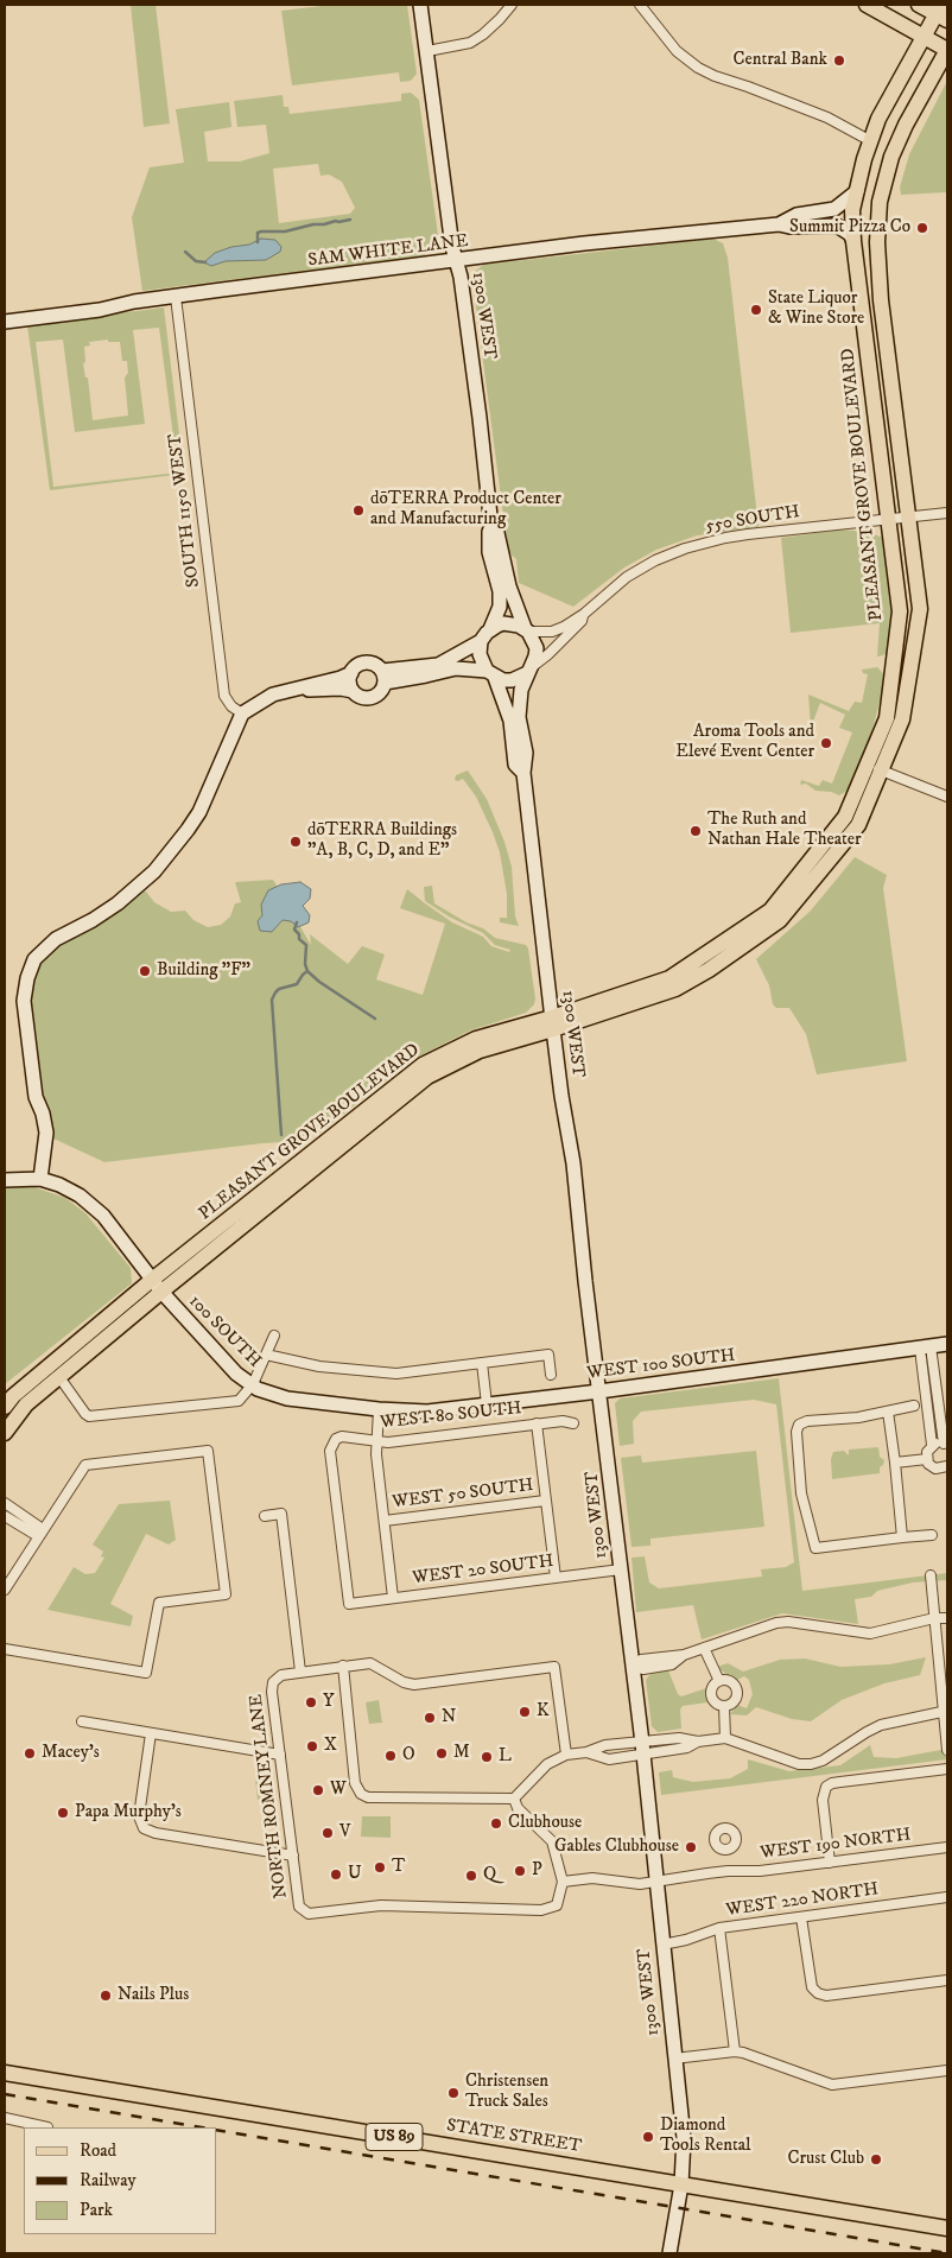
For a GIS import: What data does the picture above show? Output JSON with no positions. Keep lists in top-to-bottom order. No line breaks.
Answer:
{"streets":{"main road":["PLEASANT GROVE BOULEVARD","US 89","STATE STREET"],"street":["SAM WHITE LANE","1300 WEST","SOUTH 1150 WEST","550 SOUTH","100 SOUTH","WEST 100 SOUTH","WEST 80 SOUTH","WEST 50 SOUTH","WEST 20 SOUTH","NORTH ROMNEY LANE","WEST 190 NORTH","WEST 220 NORTH"]},"crossings":[["SAM WHITE LANE","1300 WEST"],["SAM WHITE LANE","PLEASANT GROVE BOULEVARD"],["SAM WHITE LANE","SOUTH 1150 WEST"],["1300 WEST","PLEASANT GROVE BOULEVARD"],["1300 WEST","WEST 100 SOUTH"],["1300 WEST","WEST 20 SOUTH"],["1300 WEST","WEST 190 NORTH"],["1300 WEST","WEST 220 NORTH"],["1300 WEST","STATE STREET"],["PLEASANT GROVE BOULEVARD","550 SOUTH"],["PLEASANT GROVE BOULEVARD","100 SOUTH"],["100 SOUTH","WEST 100 SOUTH"],["WEST 80 SOUTH","WEST 20 SOUTH"],["NORTH ROMNEY LANE","WEST 190 NORTH"]],"places":["Central Bank","Summit Pizza Co","State Liquor & Wine Store","dōTERRA Product Center and Manufacturing","Aroma Tools and Elevé Event Center","The Ruth and Nathan Hale Theater","dōTERRA Buildings \"A, B, C, D, and E\"","Building \"F\"","Y","K","N","X","Macey's","M","O","L","W","Papa Murphy's","Clubhouse","V","Gables Clubhouse","T","P","U","Q","Nails Plus","Christensen Truck Sales","Diamond Tools Rental","Crust Club"],"legend":["Road","Railway","Park"]}
